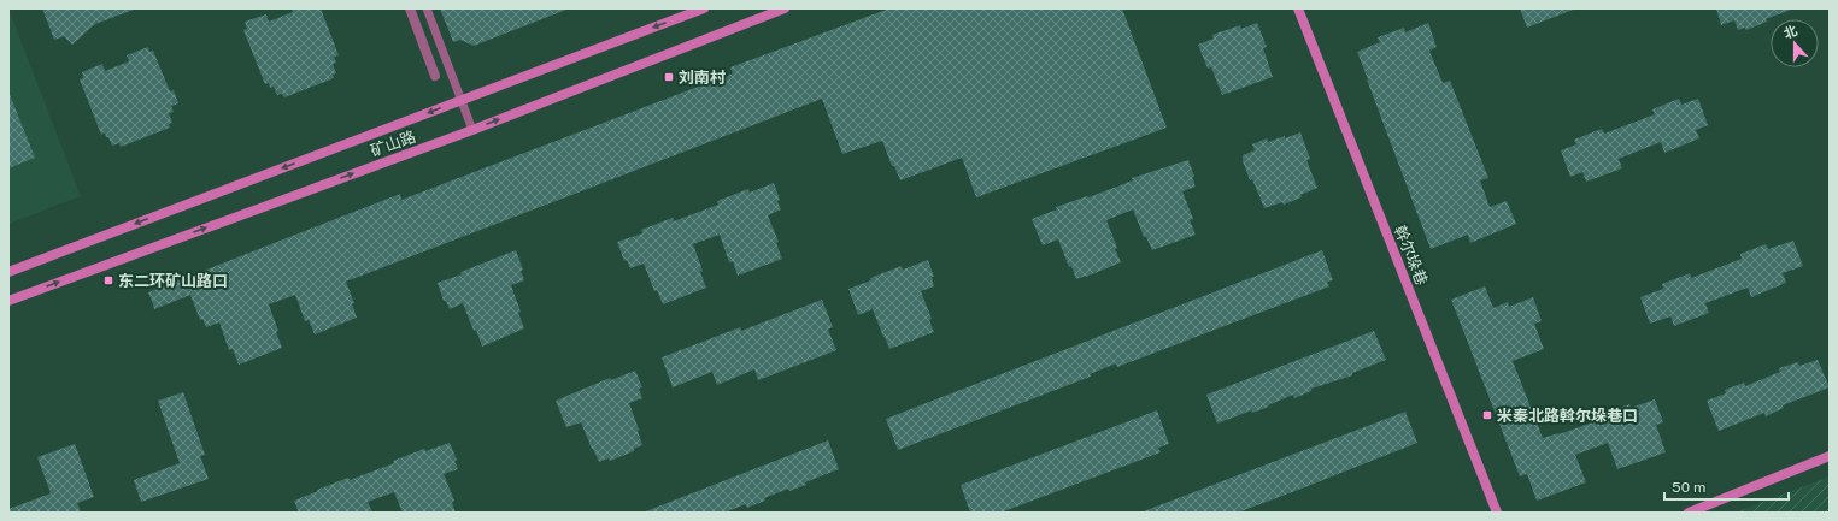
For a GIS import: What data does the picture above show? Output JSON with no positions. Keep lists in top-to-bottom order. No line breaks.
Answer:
{"streets":{"main road":["矿山路","幹尔垛巷"]},"places":{"transit":["刘南村","东二环矿山路口","米秦北路斡尔垛巷口"]},"scale_bar":"50 m","north":"top"}
